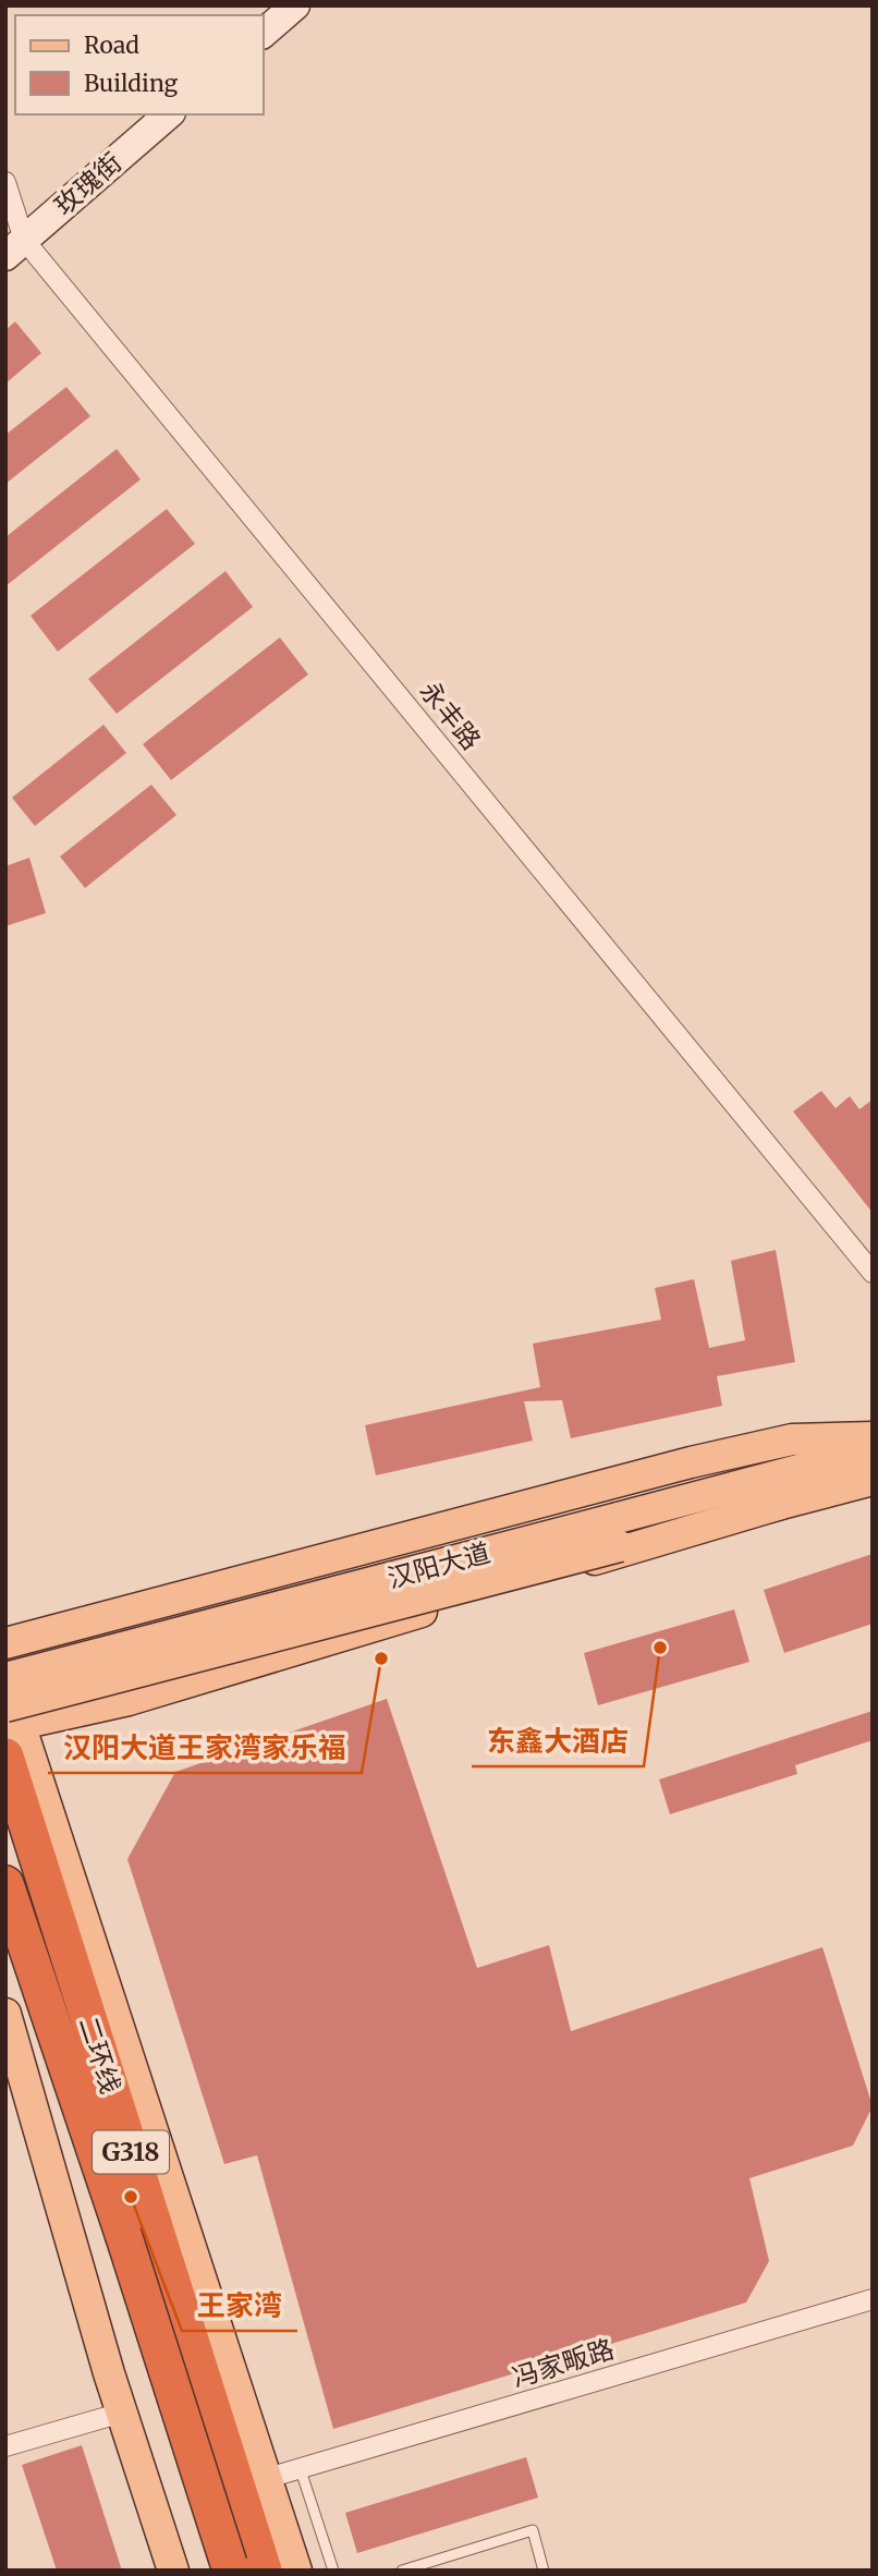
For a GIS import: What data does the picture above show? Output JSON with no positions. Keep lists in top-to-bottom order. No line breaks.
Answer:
{"streets":{"highway":["二环线","G318"],"main road":["汉阳大道"],"street":["玫瑰街","永丰路","冯家畈路"]},"crossings":[["玫瑰街","永丰路"]],"places":["东鑫大酒店","汉阳大道王家湾家乐福","王家湾"],"legend":["Road","Building"]}
